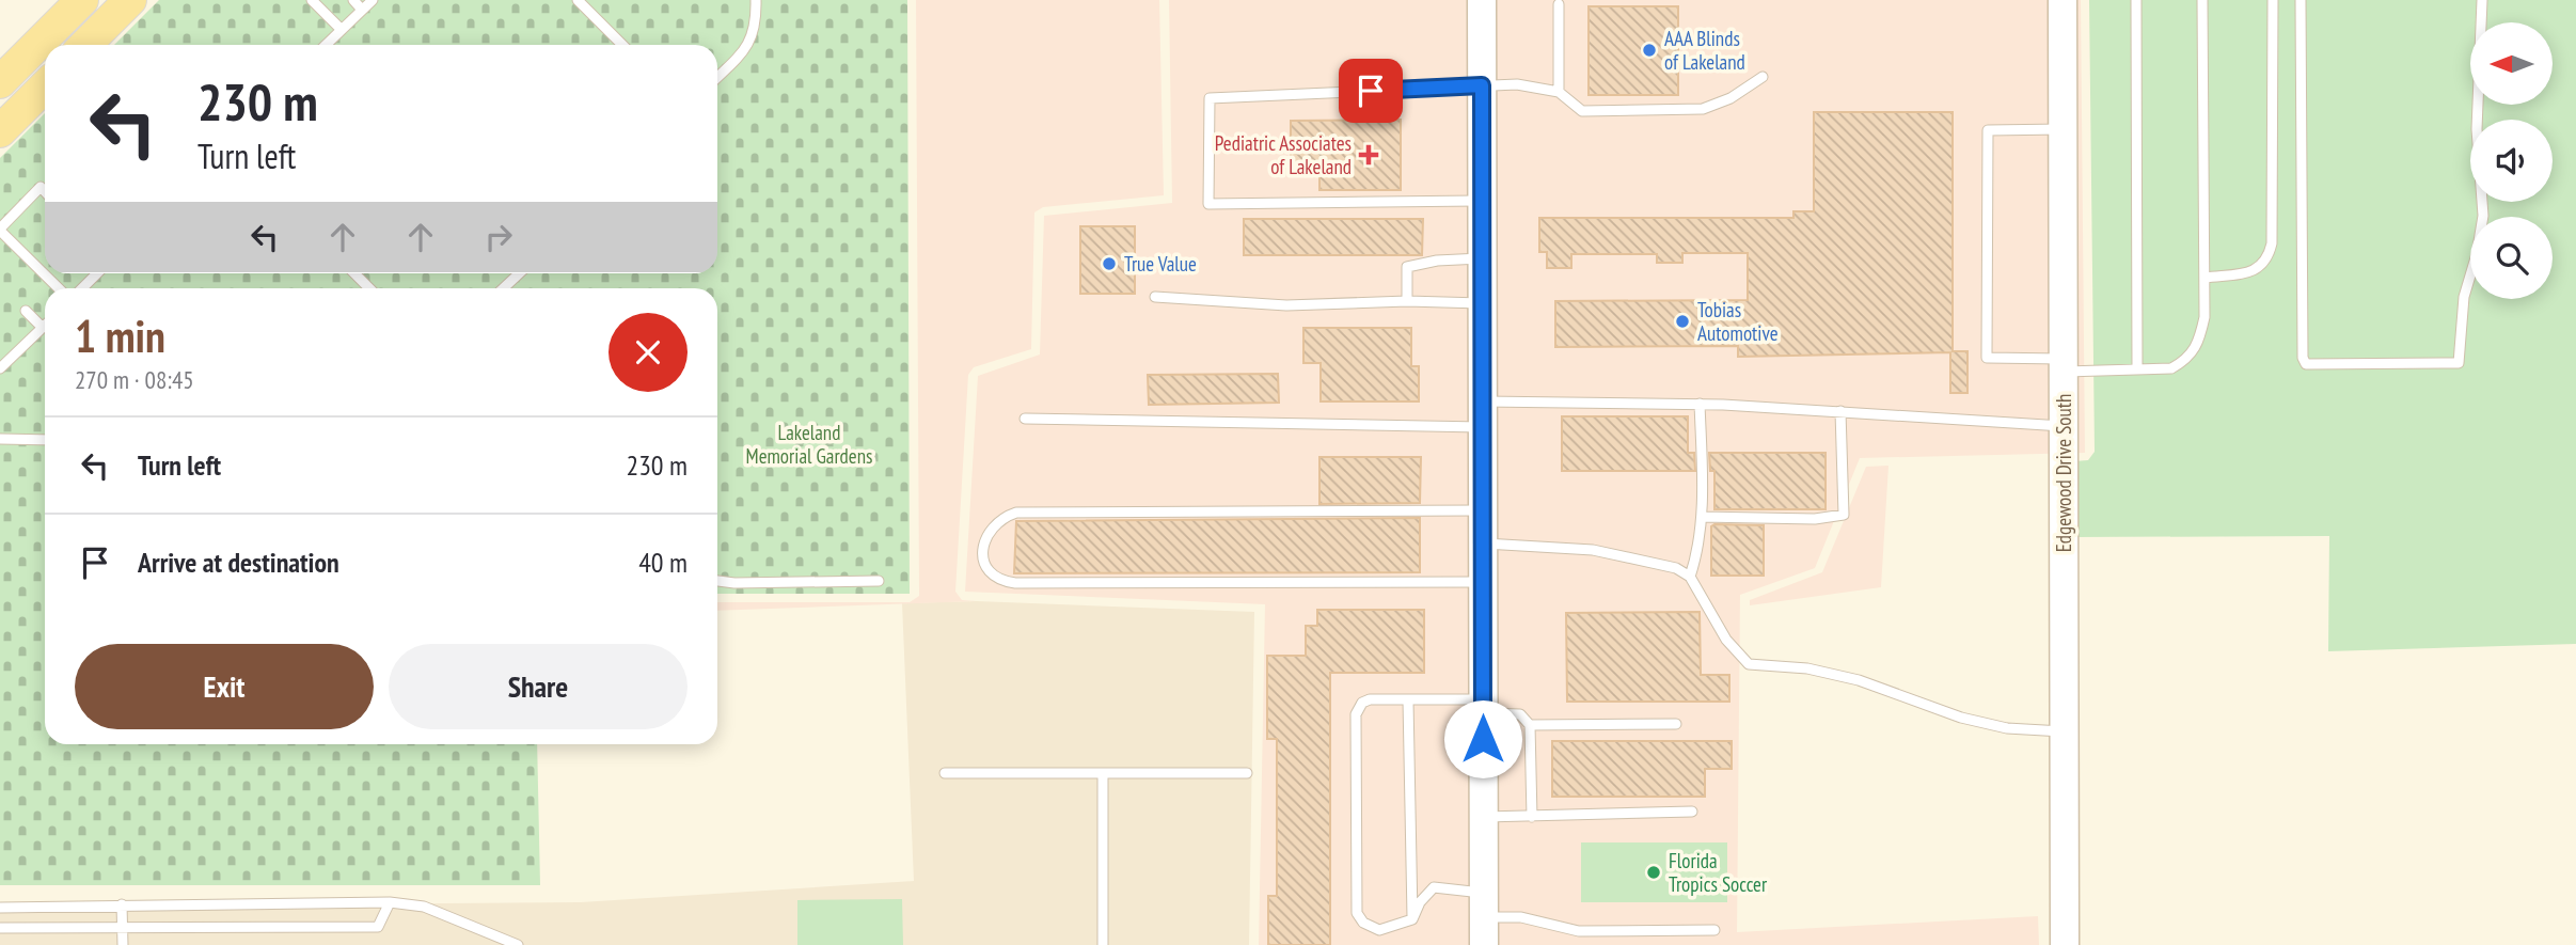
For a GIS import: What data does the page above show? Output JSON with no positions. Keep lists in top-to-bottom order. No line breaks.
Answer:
{"streets":{"street":["Edgewood Drive South"]},"parks":["Lakeland Memorial Gardens"],"places":{"other":["AAA Blinds of Lakeland","True Value","Tobias Automotive","Florida Tropics Soccer"],"health":["Pediatric Associates of Lakeland"]},"north":"left","page":{"turn":["230 m","Turn left"],"heading":["1 min","270 m · 08:45"],"list":[{"name":"Turn left","value":"230 m"},{"name":"Arrive at destination","value":"40 m"}],"buttons":["Exit","Share"]}}
